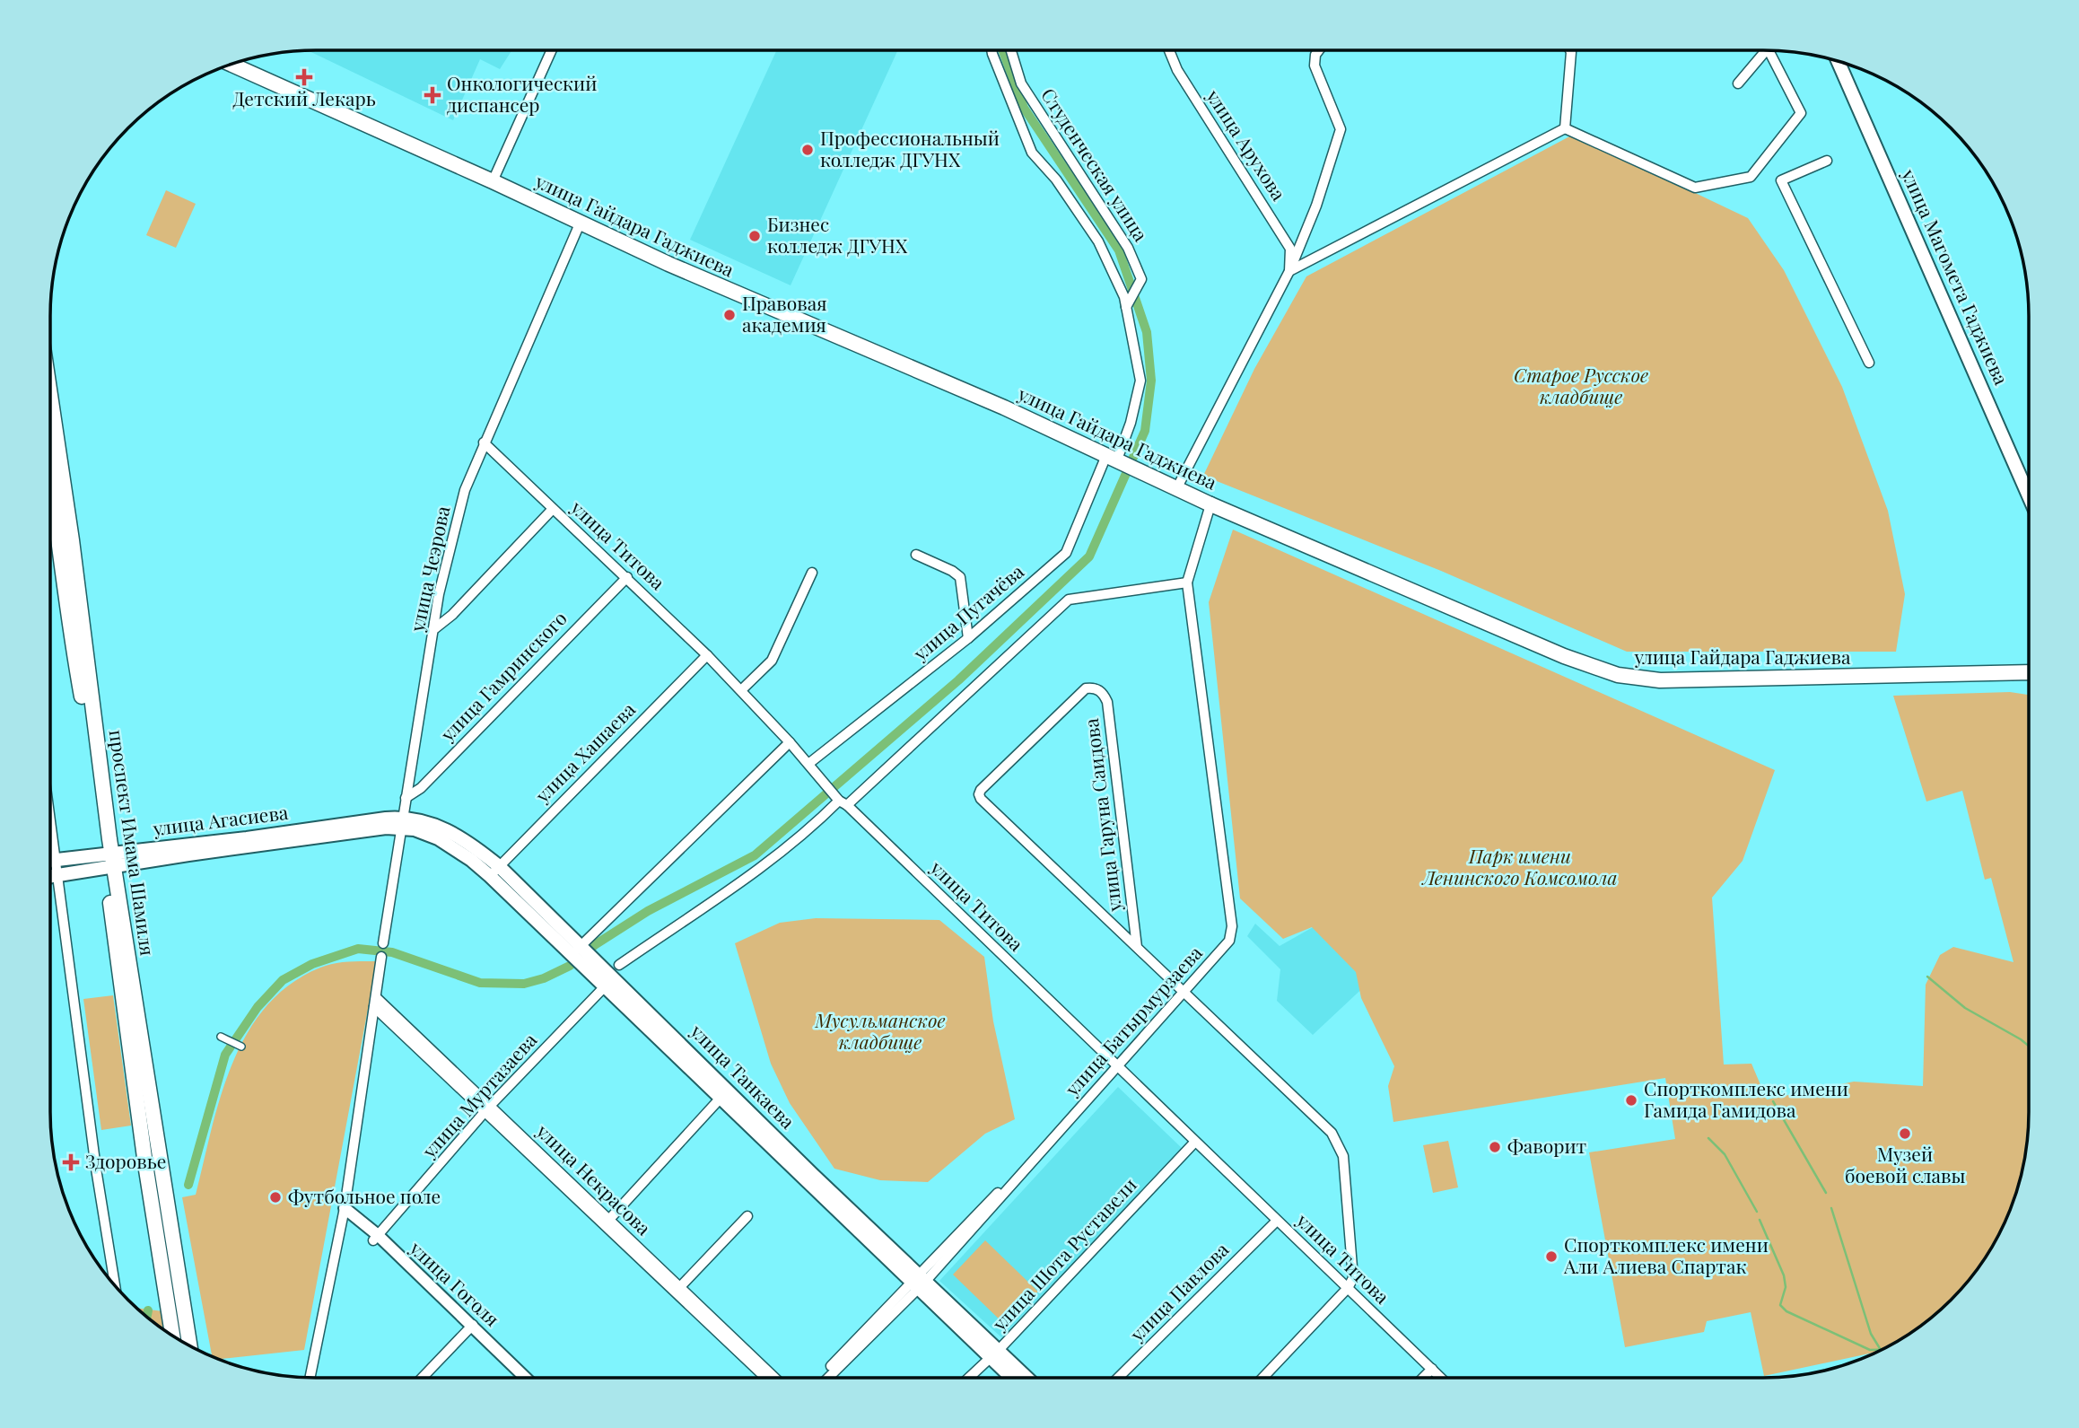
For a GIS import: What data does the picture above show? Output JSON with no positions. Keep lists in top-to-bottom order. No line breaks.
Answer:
{"streets":{"main road":["улица Гайдара Гаджиева","улица Магомета Гаджиева","улица Агасиева","проспект Имама Шамиля","улица Танкаева"],"street":["улица Арухова","Студенческая улица","улица Титова","улица Чеэрова","улица Пугачёва","улица Гамринского","улица Хашаева","улица Гаруна Саидова","улица Батырмурзаева","улица Муртазаева","улица Некрасова","улица Шота Руставели","улица Гоголя","улица Павлова"]},"crossings":[["Студенческая улица","улица Пугачёва"],["улица Гайдара Гаджиева","улица Чеэрова"],["улица Гайдара Гаджиева","улица Пугачёва"],["улица Гайдара Гаджиева","улица Батырмурзаева"],["улица Титова","улица Чеэрова"],["улица Титова","улица Пугачёва"],["улица Титова","улица Гамринского"],["улица Титова","улица Хашаева"],["улица Титова","улица Гаруна Саидова"],["улица Титова","улица Батырмурзаева"],["улица Титова","улица Муртазаева"],["улица Титова","улица Шота Руставели"],["улица Титова","улица Павлова"],["улица Чеэрова","улица Гамринского"],["улица Чеэрова","улица Агасиева"],["улица Чеэрова","улица Танкаева"],["улица Хашаева","улица Танкаева"],["улица Гаруна Саидова","улица Батырмурзаева"],["улица Агасиева","проспект Имама Шамиля"],["улица Агасиева","улица Танкаева"],["улица Батырмурзаева","улица Танкаева"],["улица Батырмурзаева","улица Муртазаева"],["улица Танкаева","улица Муртазаева"],["улица Танкаева","улица Шота Руставели"],["улица Муртазаева","улица Некрасова"],["улица Муртазаева","улица Гоголя"]],"parks":["Старое Русское кладбище","Парк имени Ленинского Комсомола","Мусульманское кладбище"],"places":{"health":["Детский Лекарь","Онкологический диспансер","Здоровье"],"other":["Профессиональный колледж ДГУНХ","Бизнес колледж ДГУНХ","Правовая академия","Спорткомплекс имени Гамида Гамидова","Музей боевой славы","Фаворит","Футбольное поле","Спорткомплекс имени Али Алиева Спартак"]}}
